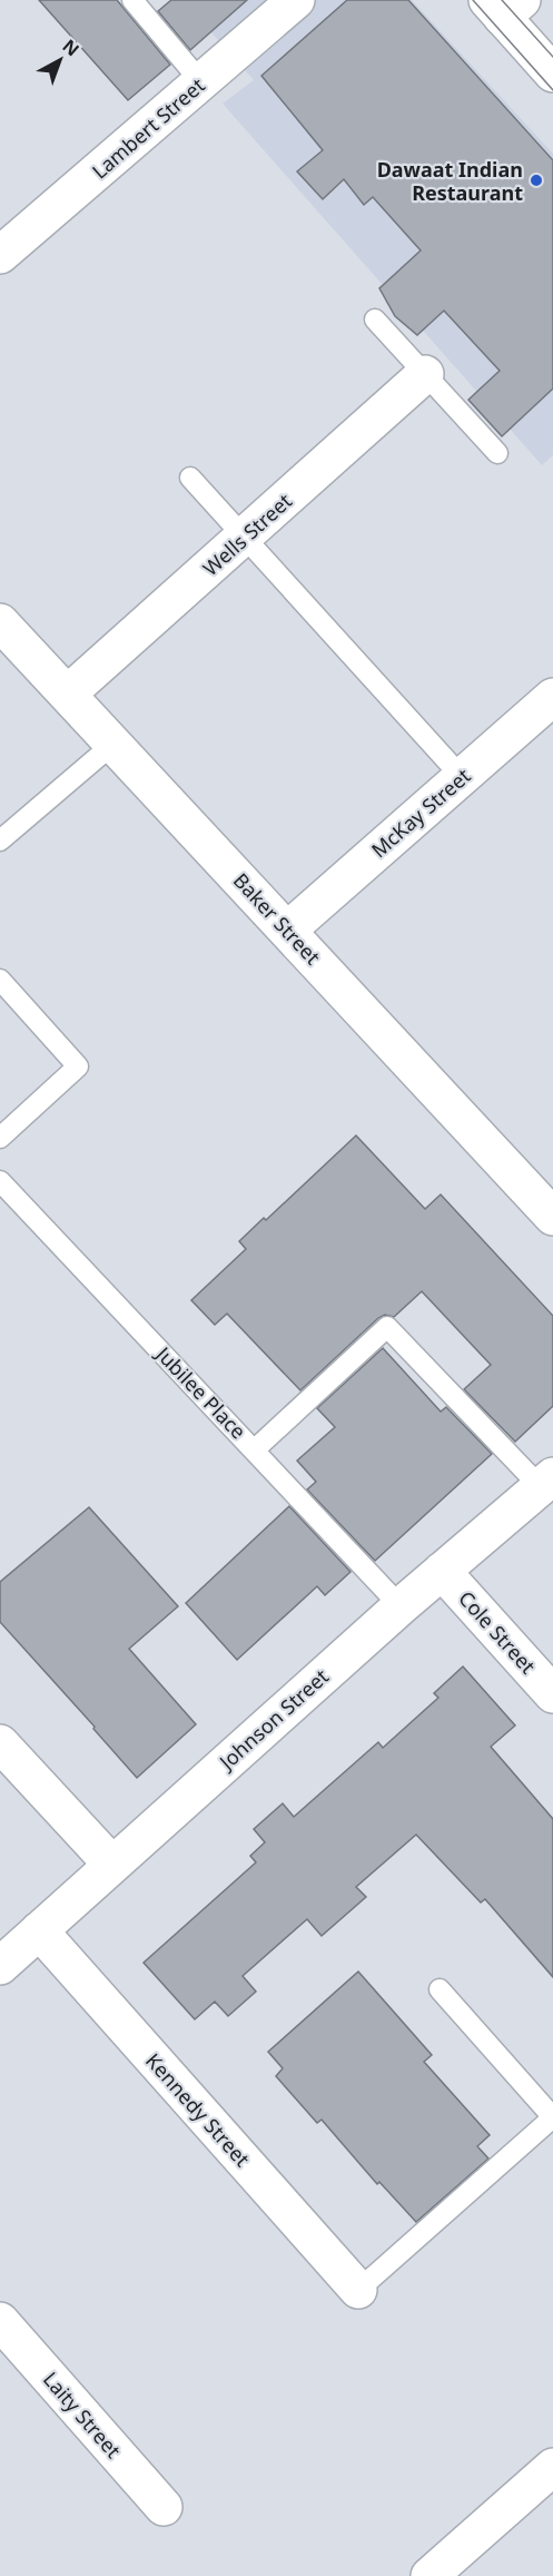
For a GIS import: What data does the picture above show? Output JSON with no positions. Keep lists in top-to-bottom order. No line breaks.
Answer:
{"streets":{"street":["Lambert Street","Wells Street","McKay Street","Baker Street","Cole Street","Johnson Street","Kennedy Street","Laity Street"],"lane":["Jubilee Place"]},"crossings":[["Wells Street","Baker Street"],["McKay Street","Baker Street"],["Jubilee Place","Johnson Street"],["Cole Street","Johnson Street"],["Johnson Street","Kennedy Street"]],"places":["Dawaat Indian Restaurant"],"north":"top right"}
